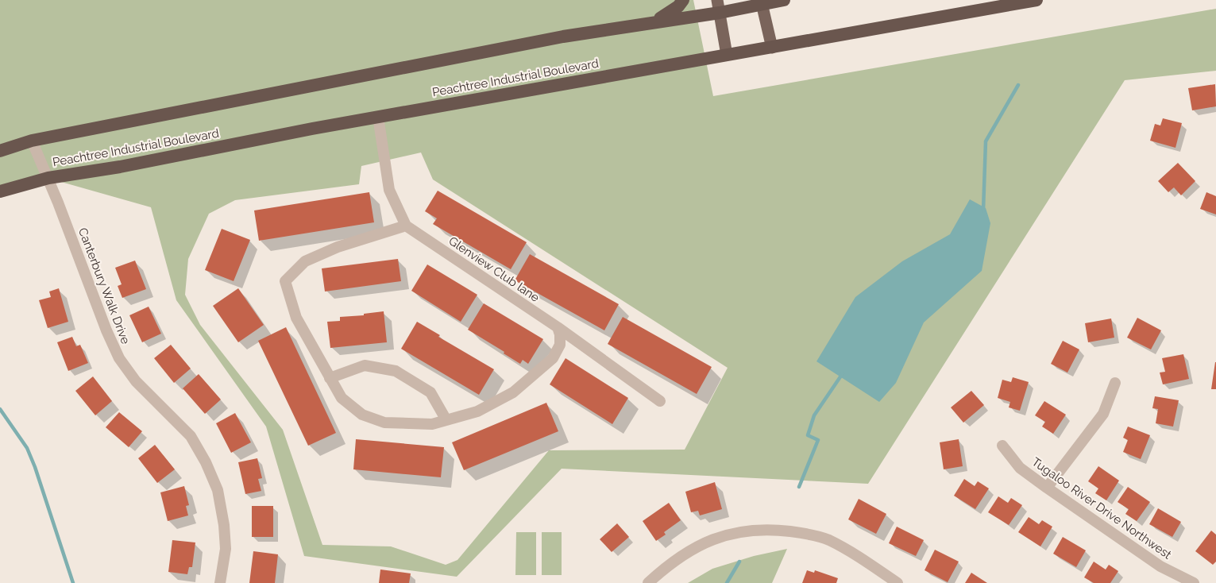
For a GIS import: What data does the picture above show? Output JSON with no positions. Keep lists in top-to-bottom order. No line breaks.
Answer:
{"streets":{"highway":["Peachtree Industrial Boulevard"],"street":["Glenview Club lane","Canterbury Walk Drive","Tugaloo River Drive Northwest"]},"crossings":[["Peachtree Industrial Boulevard","Canterbury Walk Drive"]]}
